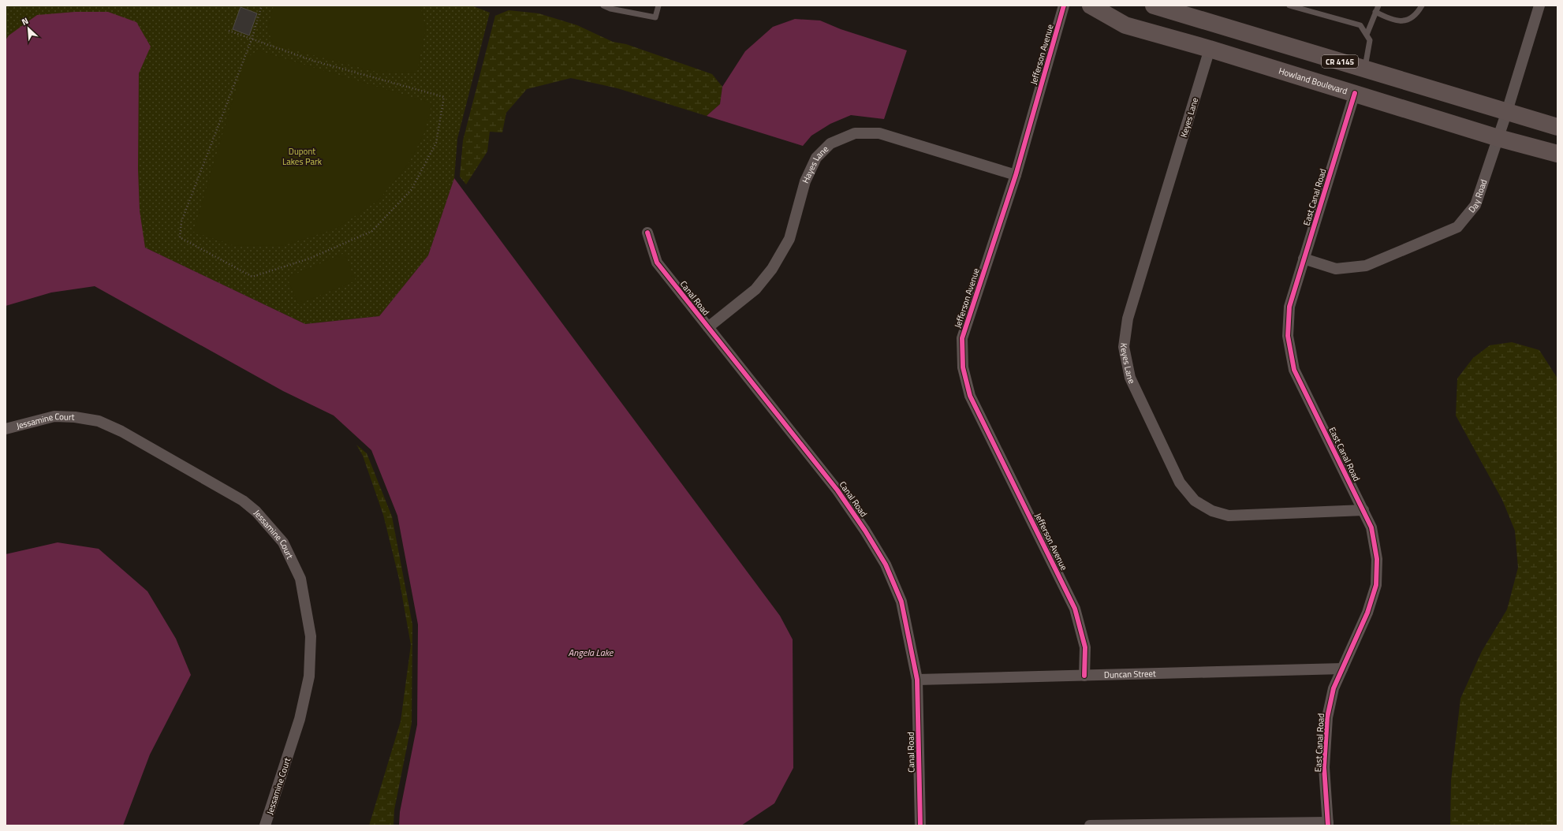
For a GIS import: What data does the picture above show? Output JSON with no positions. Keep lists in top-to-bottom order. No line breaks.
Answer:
{"streets":{"main road":["CR 4145","Howland Boulevard"],"street":["Jefferson Avenue","Keyes Lane","Hayes Lane","Day Road","East Canal Road","Canal Road","Jessamine Court","Duncan Street"]},"crossings":[["Jefferson Avenue","Hayes Lane"],["Jefferson Avenue","Duncan Street"],["CR 4145","Day Road"],["Howland Boulevard","Keyes Lane"],["Howland Boulevard","Day Road"],["Howland Boulevard","East Canal Road"],["Keyes Lane","East Canal Road"],["Hayes Lane","Canal Road"],["Day Road","East Canal Road"],["East Canal Road","Duncan Street"],["Canal Road","Duncan Street"]],"water":["Angela Lake"],"parks":["Dupont Lakes Park"],"north":"top left"}
